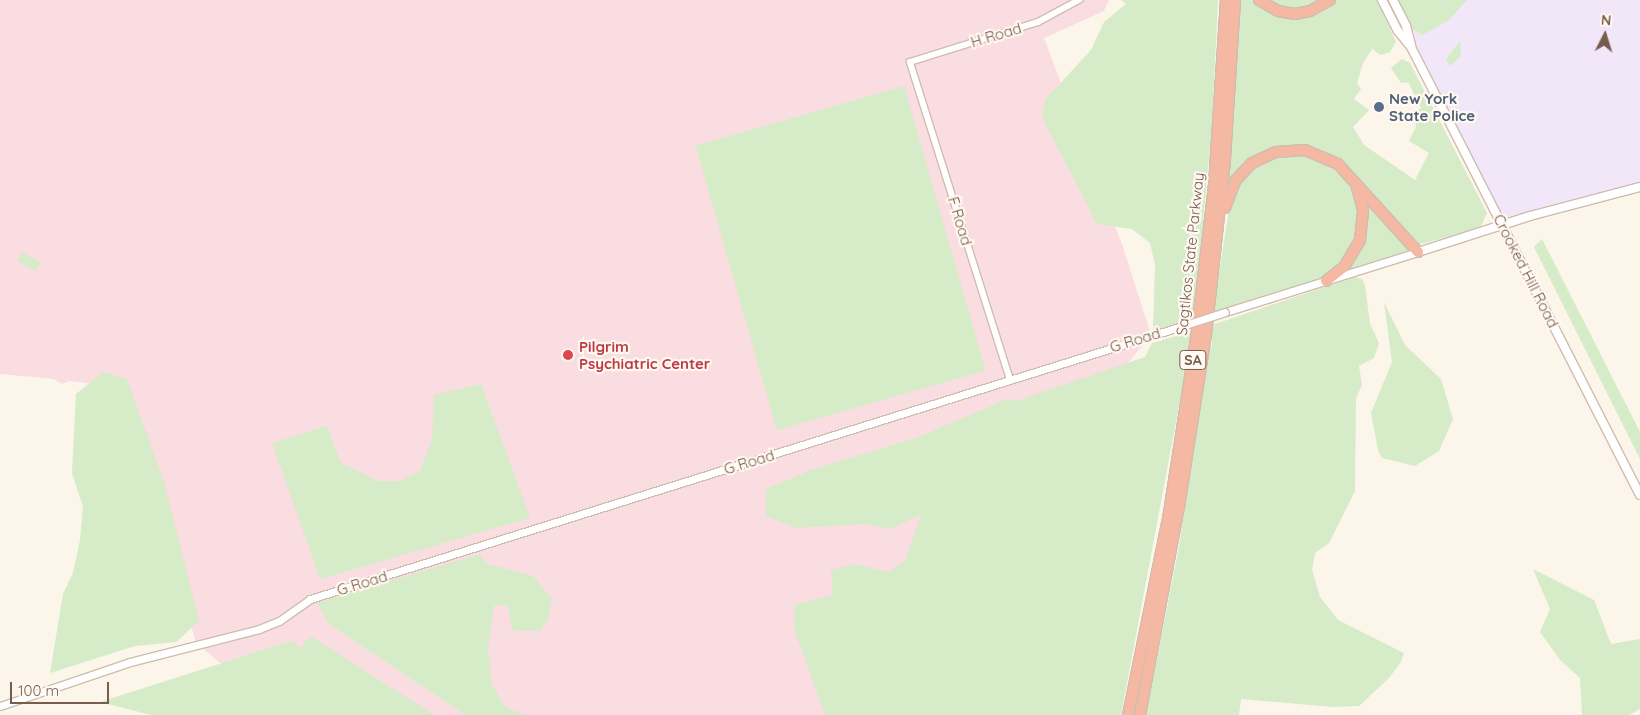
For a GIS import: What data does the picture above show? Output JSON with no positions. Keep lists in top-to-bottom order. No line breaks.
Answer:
{"streets":{"highway":["Sagtikos State Parkway","SA"],"main road":["Crooked Hill Road","G Road"],"street":["H Road","F Road"]},"crossings":[["H Road","F Road"],["F Road","G Road"],["Crooked Hill Road","G Road"]],"places":["New York State Police","Pilgrim Psychiatric Center"],"scale_bar":"100 m","north":"top"}
